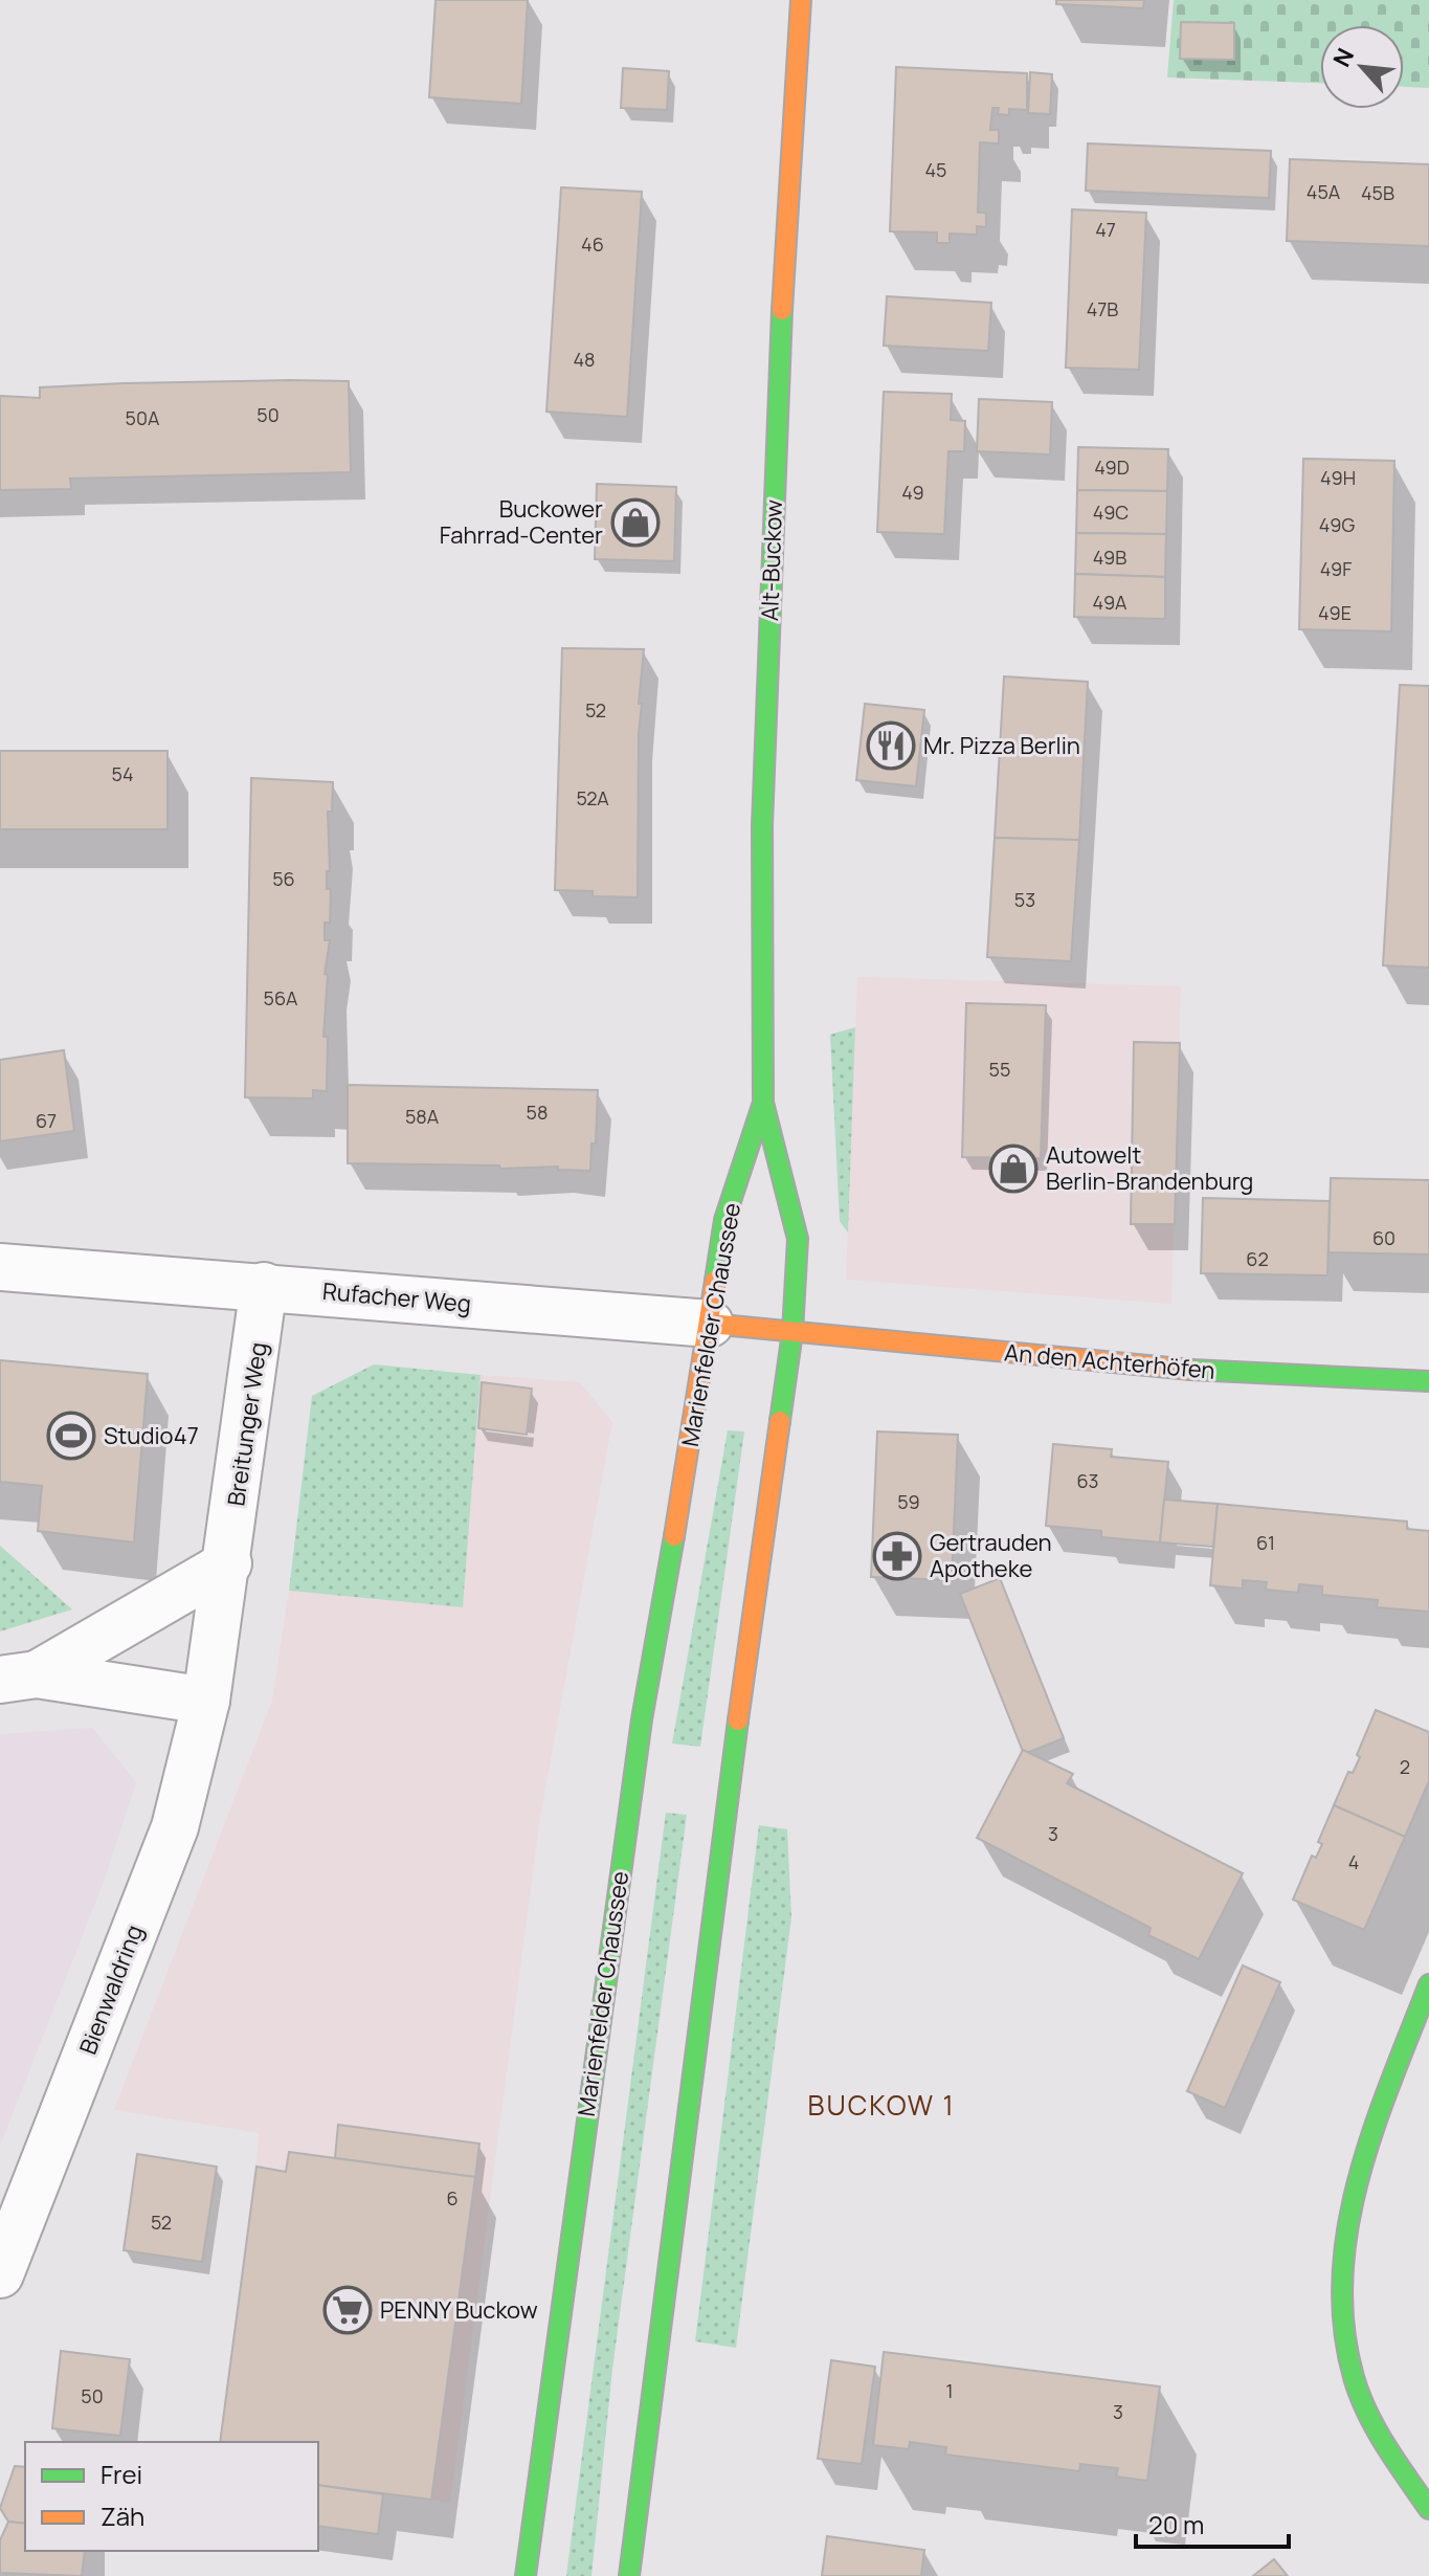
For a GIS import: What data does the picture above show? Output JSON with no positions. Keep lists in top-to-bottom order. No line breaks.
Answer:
{"streets":{"main road":["Alt-Buckow","Rufacher Weg","Marienfelder Chaussee","An den Achterhöfen"],"street":["Breitunger Weg","Bienwaldring"]},"crossings":[["Alt-Buckow","Marienfelder Chaussee"],["Rufacher Weg","Marienfelder Chaussee"],["Rufacher Weg","An den Achterhöfen"],["Rufacher Weg","Breitunger Weg"],["Breitunger Weg","Bienwaldring"]],"districts":["BUCKOW 1"],"places":{"shop":["Buckower Fahrrad-Center","Autowelt Berlin-Brandenburg"],"restaurant":["Mr. Pizza Berlin"],"sports":["Studio47"],"pharmacy":["Gertrauden Apotheke"],"supermarket":["PENNY Buckow"]},"house_numbers":["45","45A","45B","47","46","47B","48","50","50A","49D","49H","49","49C","49G","49B","49F","49A","49E","52","54","52A","56","53","56A","55","58","58A","67","60","62","63","59","61","2","3","4","6","52","1","50","3"],"legend":["Frei","Zäh"],"scale_bar":"20 m","north":"top left"}
